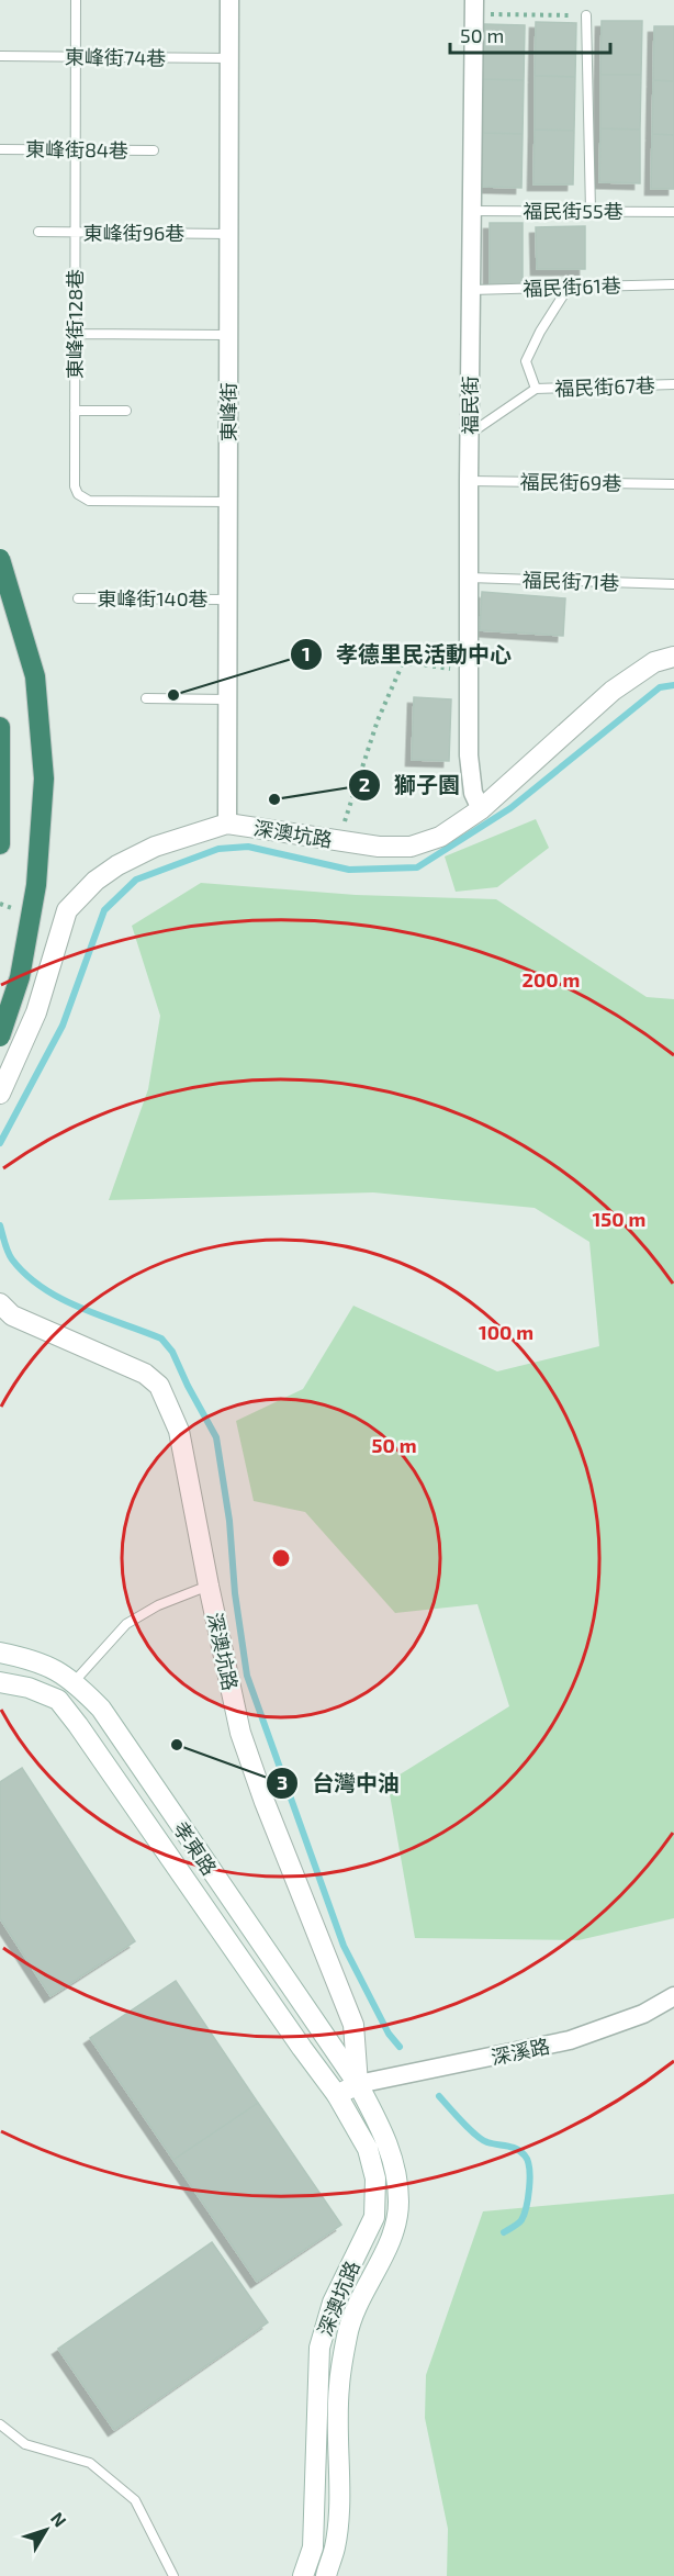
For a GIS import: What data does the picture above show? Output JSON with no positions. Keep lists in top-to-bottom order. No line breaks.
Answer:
{"streets":{"main road":["深澳坑路","孝東路"],"street":["福民街","東峰街","深溪路"],"lane":["東峰街74巷","東峰街84巷","福民街55巷","東峰街96巷","福民街61巷","東峰街128巷","福民街67巷","福民街69巷","福民街71巷","東峰街140巷"]},"crossings":[["東峰街74巷","東峰街128巷"],["東峰街74巷","東峰街"],["東峰街84巷","東峰街128巷"],["福民街55巷","福民街"],["東峰街96巷","東峰街128巷"],["東峰街96巷","東峰街"],["福民街61巷","福民街"],["東峰街128巷","東峰街"],["福民街67巷","福民街"],["福民街","福民街69巷"],["福民街","福民街71巷"],["福民街","深澳坑路"],["東峰街","東峰街140巷"],["東峰街","深澳坑路"],["深澳坑路","孝東路"],["深澳坑路","深溪路"],["孝東路","深溪路"]],"places":["孝德里民活動中心","獅子園","台灣中油"],"scale_bar":"50 m","north":"top right","rings":["200 m","150 m","100 m","50 m"]}
